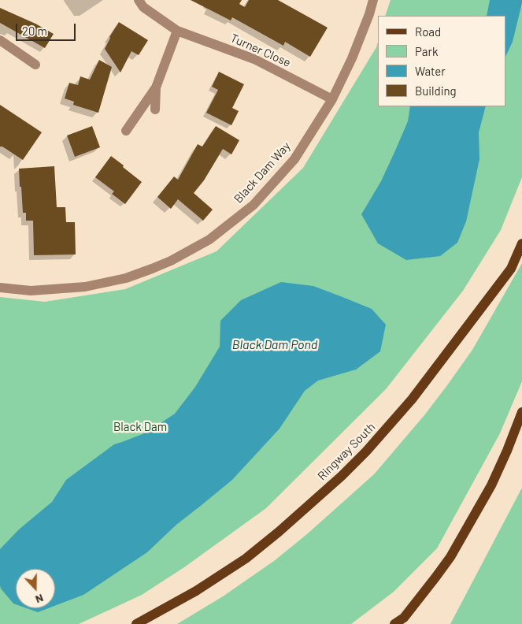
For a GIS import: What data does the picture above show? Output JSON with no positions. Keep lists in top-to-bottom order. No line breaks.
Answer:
{"streets":{"main road":["Ringway South"],"street":["Turner Close","Black Dam Way"]},"crossings":[["Turner Close","Black Dam Way"]],"water":["Black Dam Pond"],"parks":["Black Dam"],"legend":["Road","Park","Water","Building"],"scale_bar":"20 m","north":"bottom"}
